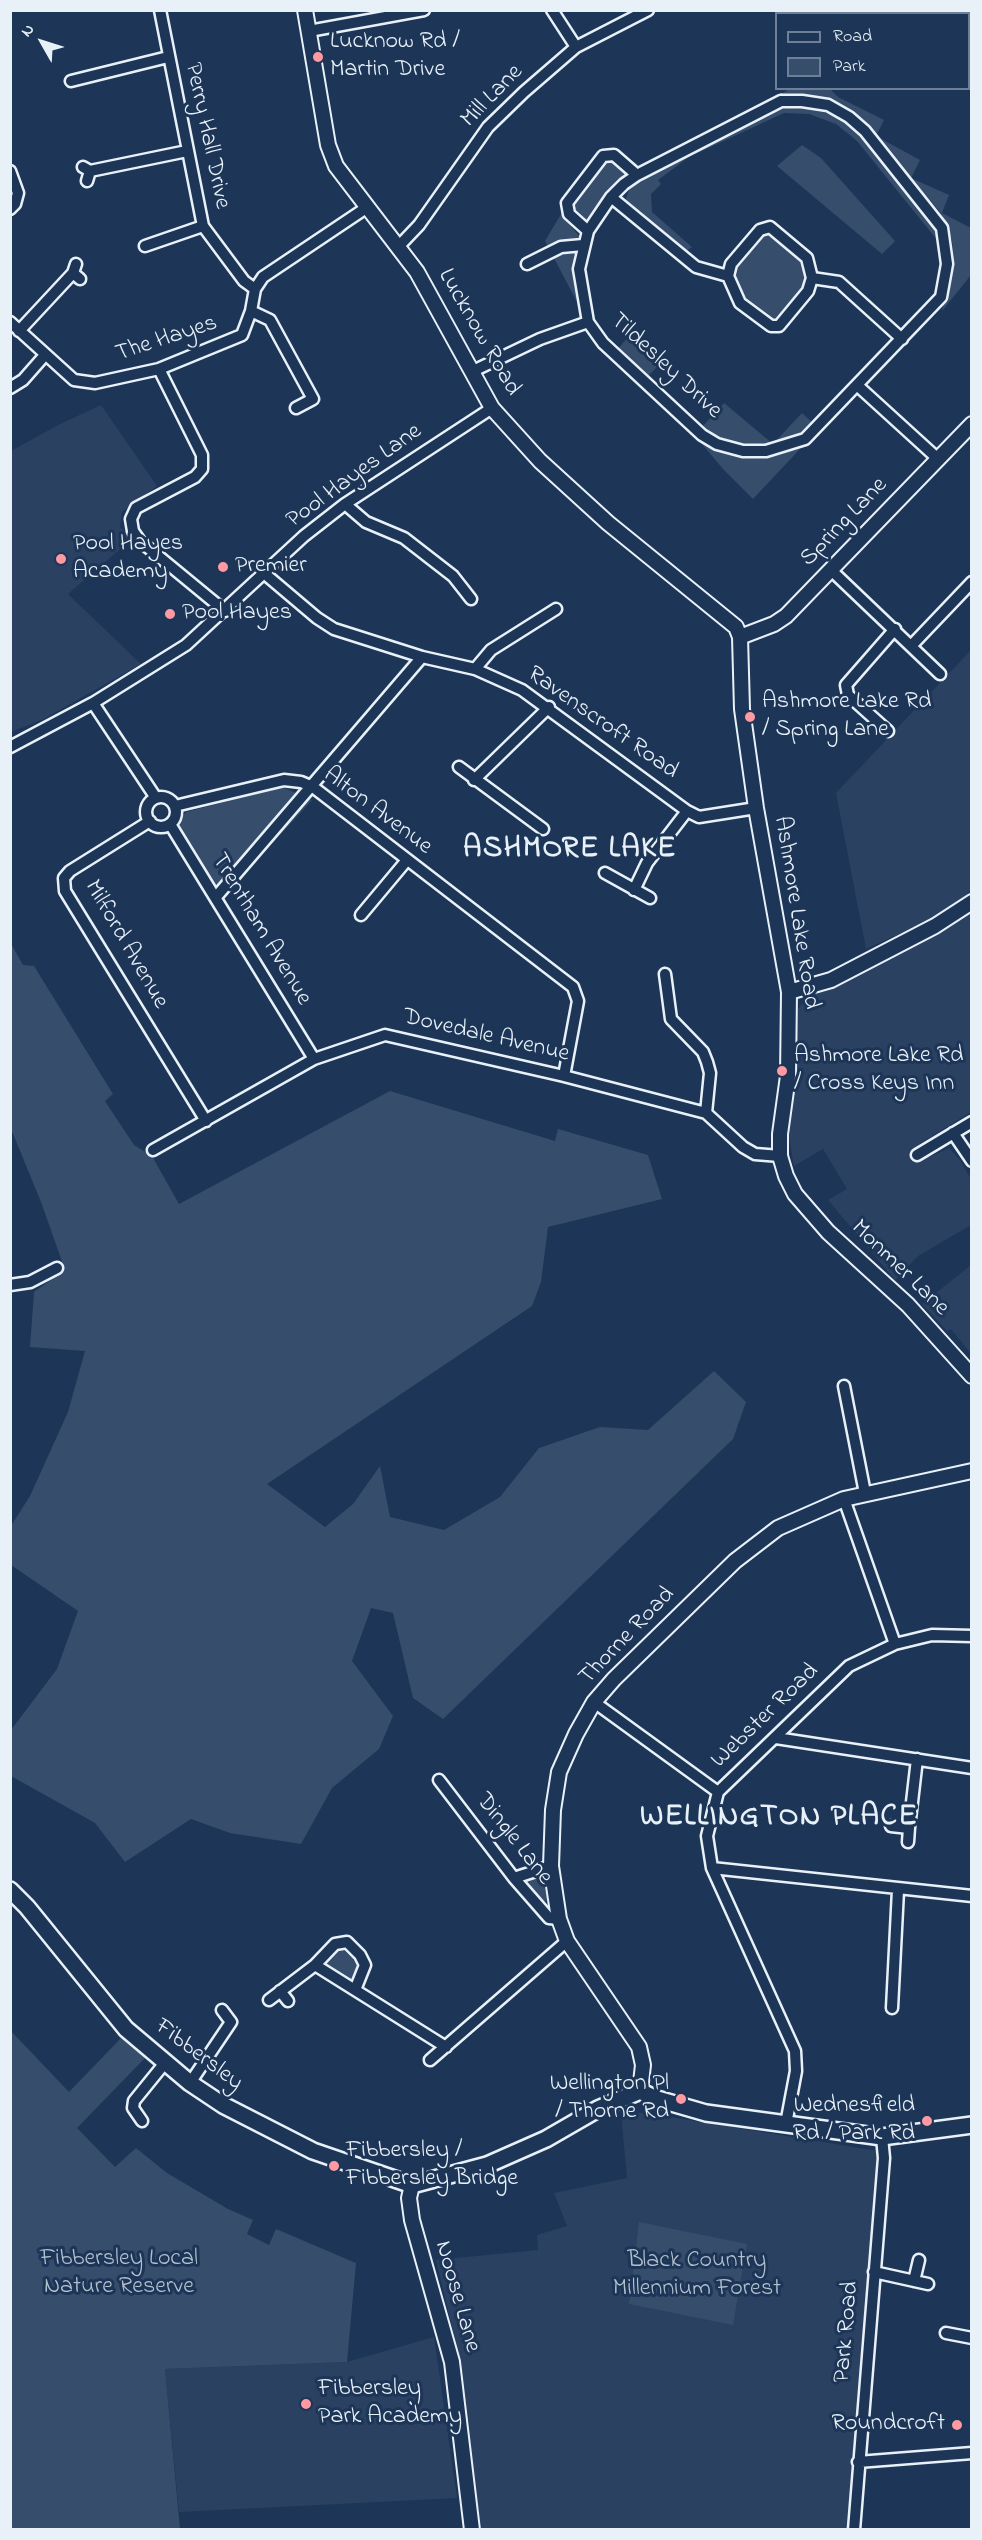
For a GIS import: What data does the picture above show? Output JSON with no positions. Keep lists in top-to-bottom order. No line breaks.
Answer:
{"streets":{"main road":["Fibbersley"],"street":["Mill Lane","Perry Hall Drive","Lucknow Road","The Hayes","Tildesley Drive","Pool Hayes Lane","Spring Lane","Ravenscroft Road","Alton Avenue","Ashmore Lake Road","Trentham Avenue","Milford Avenue","Dovedale Avenue","Monmer Lane","Thorne Road","Webster Road","Dingle Lane","Noose Lane","Park Road"]},"crossings":[["Mill Lane","Lucknow Road"],["Perry Hall Drive","The Hayes"],["Lucknow Road","Pool Hayes Lane"],["Lucknow Road","Spring Lane"],["Lucknow Road","Ashmore Lake Road"],["Pool Hayes Lane","Ravenscroft Road"],["Spring Lane","Ashmore Lake Road"],["Ravenscroft Road","Ashmore Lake Road"],["Alton Avenue","Trentham Avenue"],["Alton Avenue","Milford Avenue"],["Alton Avenue","Dovedale Avenue"],["Ashmore Lake Road","Dovedale Avenue"],["Ashmore Lake Road","Monmer Lane"],["Trentham Avenue","Milford Avenue"],["Trentham Avenue","Dovedale Avenue"],["Milford Avenue","Dovedale Avenue"],["Thorne Road","Dingle Lane"],["Fibbersley","Noose Lane"]],"districts":["ASHMORE LAKE","WELLINGTON PLACE"],"parks":["Fibbersley Local Nature Reserve","Black Country Millennium Forest"],"places":["Lucknow Rd / Martin Drive","Pool Hayes Academy","Premier","Pool Hayes","Ashmore Lake Rd / Spring Lane","Ashmore Lake Rd / Cross Keys Inn","Wellington Pl / Thorne Rd","Wednesfield Rd / Park Rd","Fibbersley / Fibbersley Bridge","Fibbersley Park Academy","Roundcroft"],"legend":["Road","Park"],"north":"top left"}
